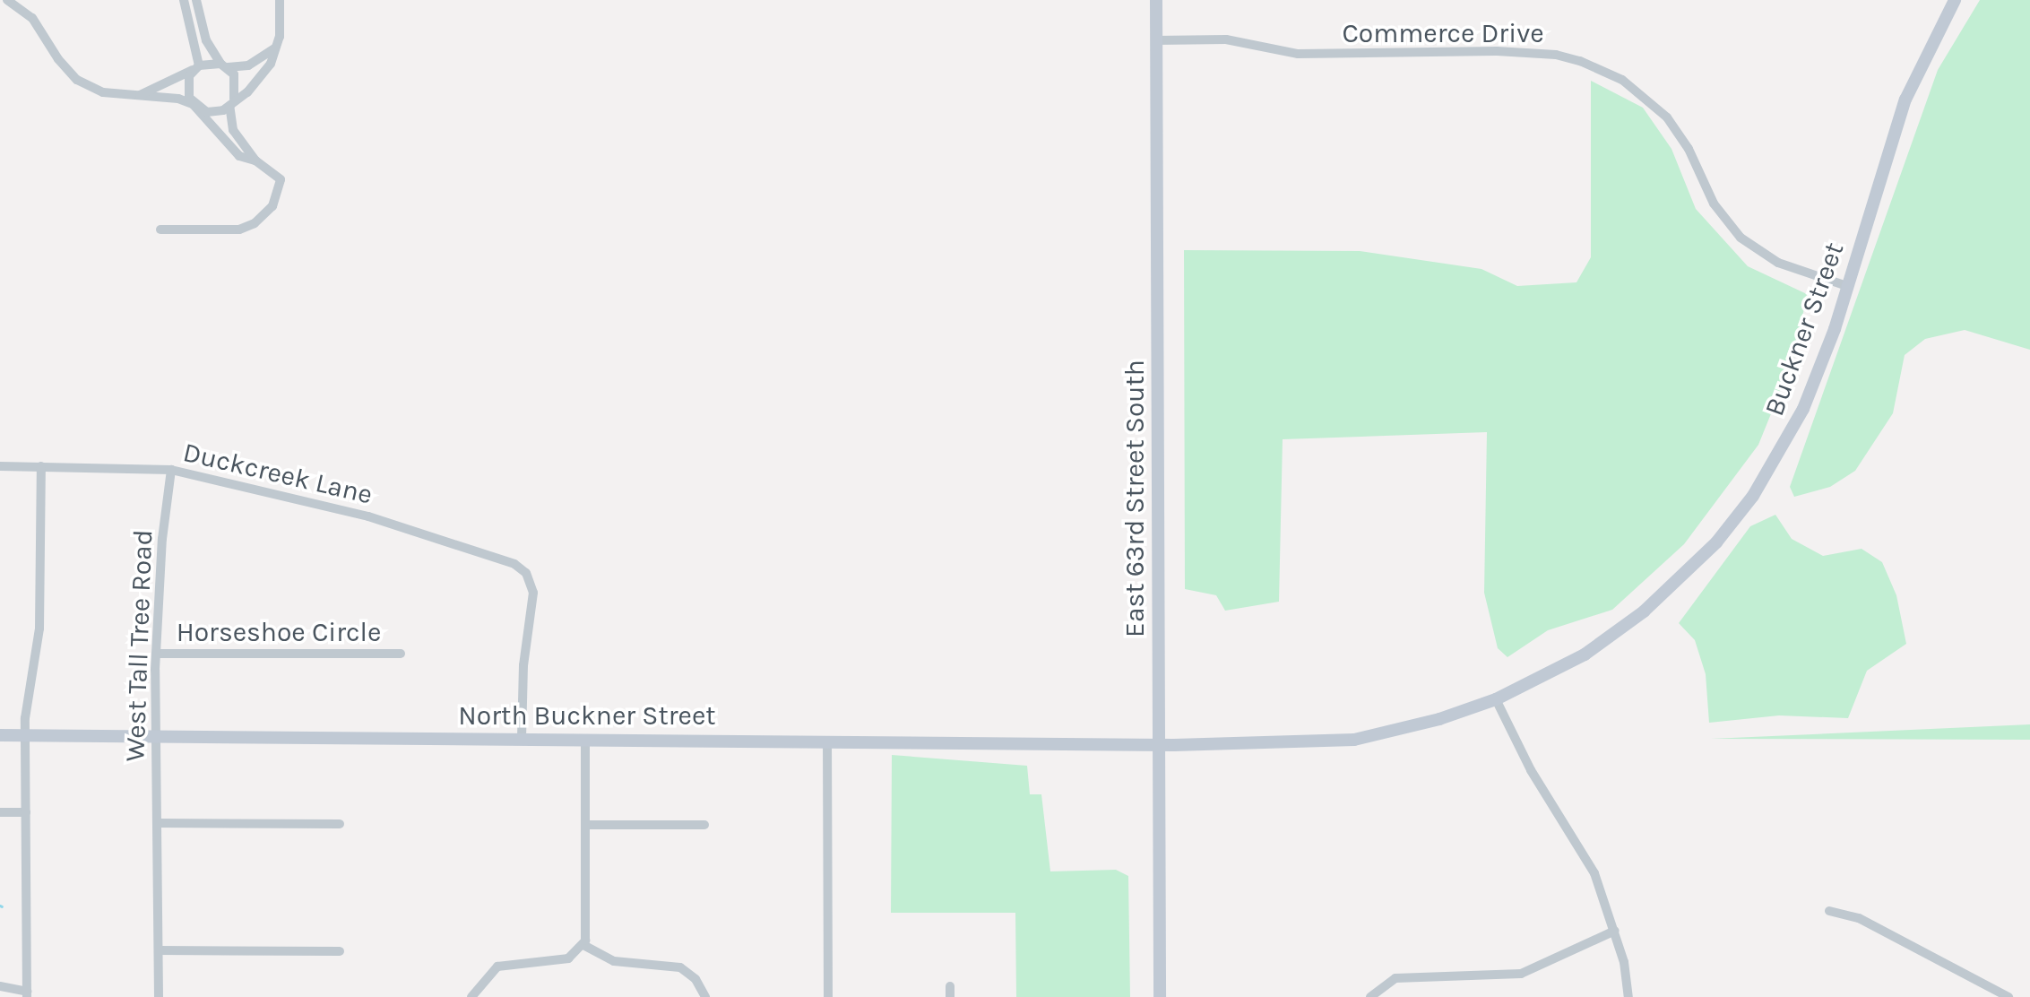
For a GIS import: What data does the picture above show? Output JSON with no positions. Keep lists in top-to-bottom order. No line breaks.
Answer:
{"streets":{"main road":["Buckner Street","East 63rd Street South","North Buckner Street"],"street":["Commerce Drive","Duckcreek Lane","Horseshoe Circle","West Tall Tree Road"]},"crossings":[["Commerce Drive","Buckner Street"],["Commerce Drive","East 63rd Street South"],["Buckner Street","North Buckner Street"],["Duckcreek Lane","West Tall Tree Road"],["Duckcreek Lane","North Buckner Street"],["East 63rd Street South","North Buckner Street"],["Horseshoe Circle","West Tall Tree Road"],["West Tall Tree Road","North Buckner Street"]]}
